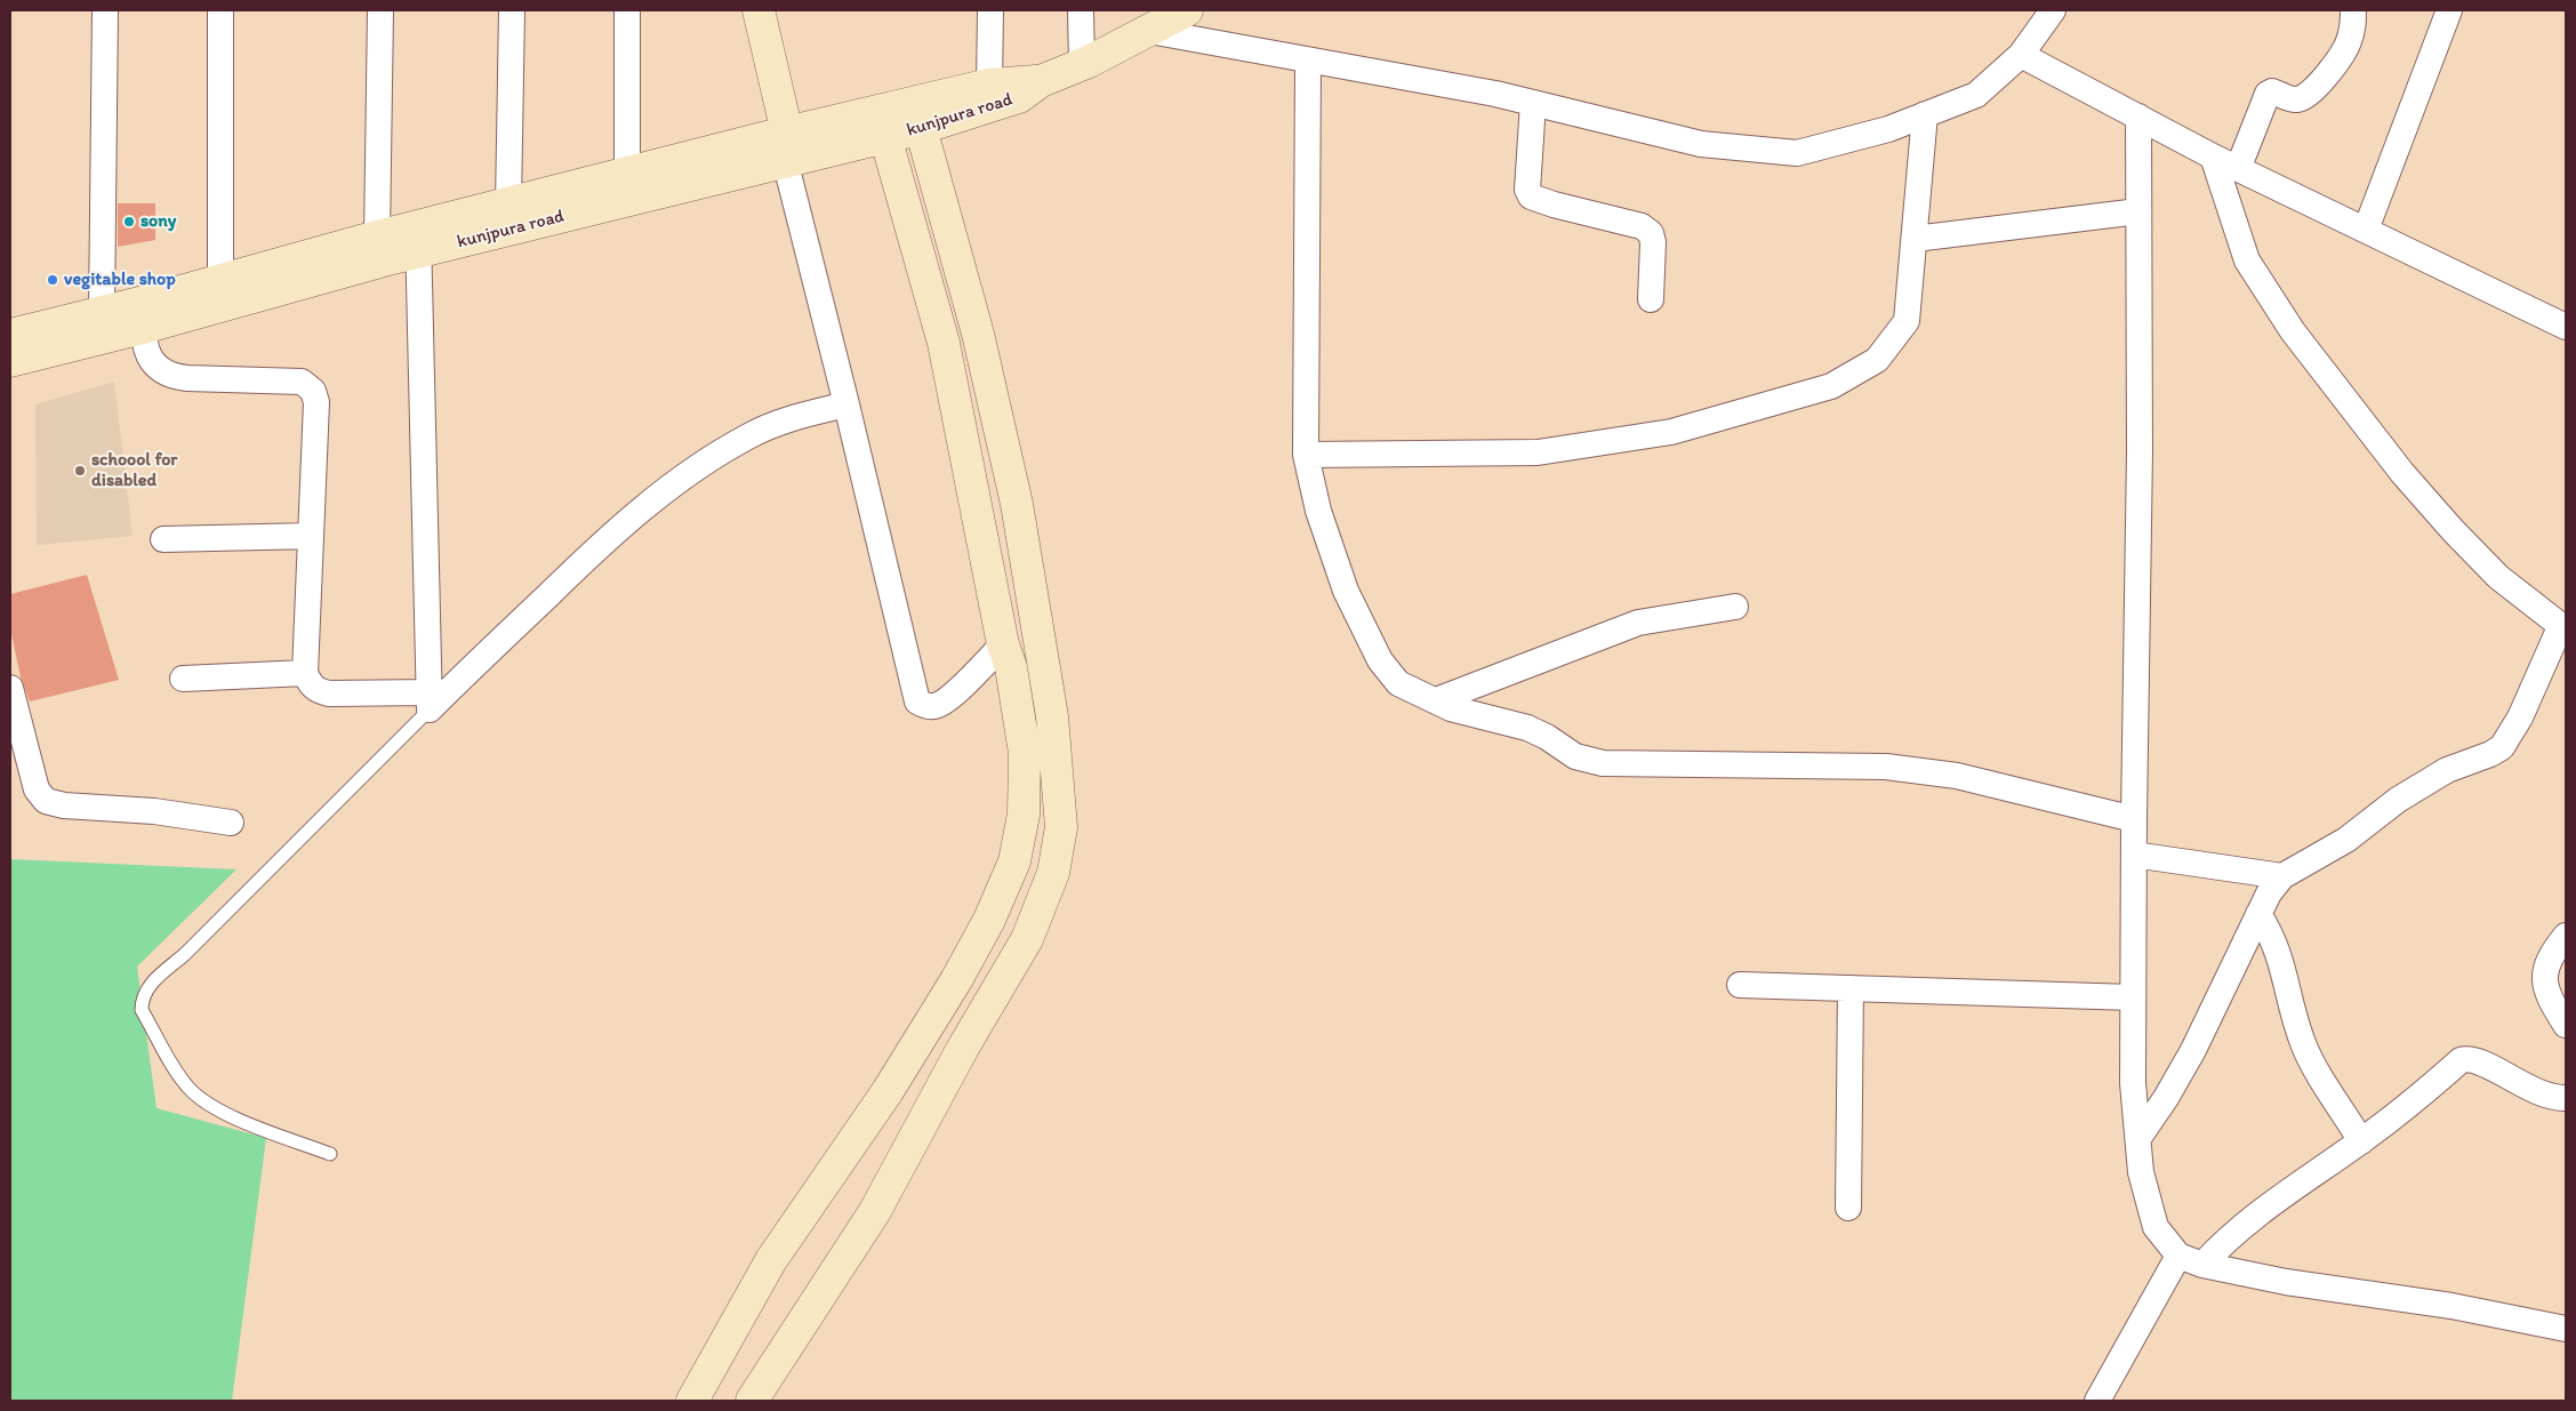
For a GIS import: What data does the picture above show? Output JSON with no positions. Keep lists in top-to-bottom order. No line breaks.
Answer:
{"streets":{"street":["kunjpura road"]},"places":["sony","vegitable shop","schoool for disabled"]}
